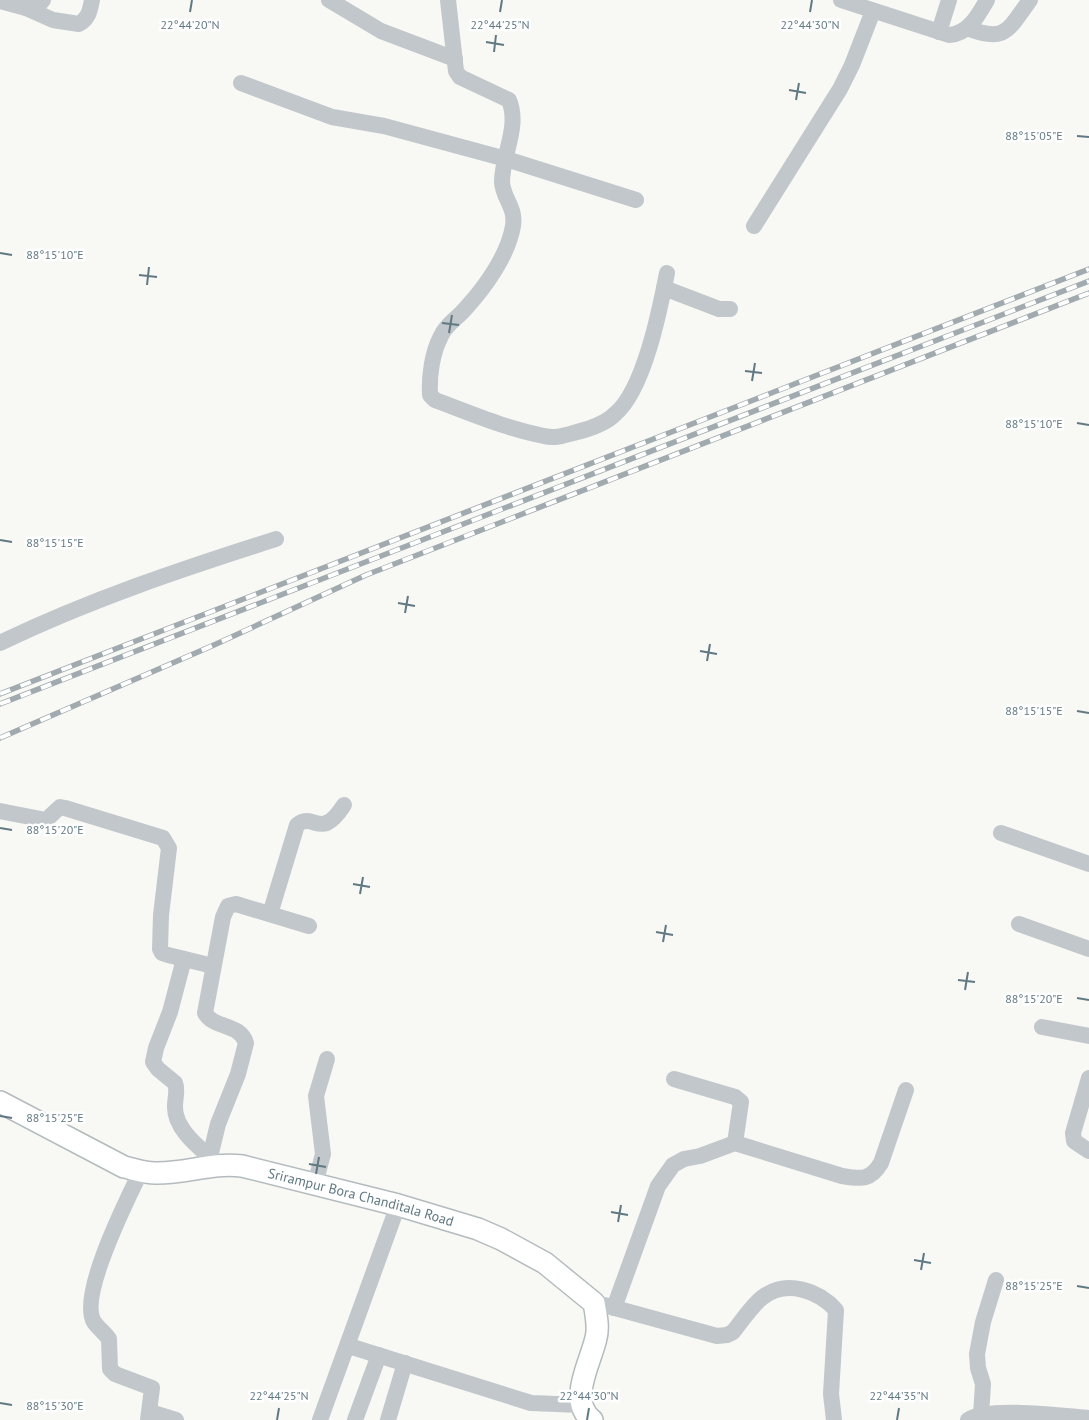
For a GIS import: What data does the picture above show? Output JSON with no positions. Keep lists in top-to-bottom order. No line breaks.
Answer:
{"streets":{"main road":["Srirampur Bora Chanditala Road"]},"coordinates":["22°44'20\"N","22°44'25\"N","22°44'30\"N","88°15'05\"E","88°15'10\"E","88°15'15\"E","88°15'20\"E","88°15'25\"E","22°44'35\"N","88°15'30\"E"]}
